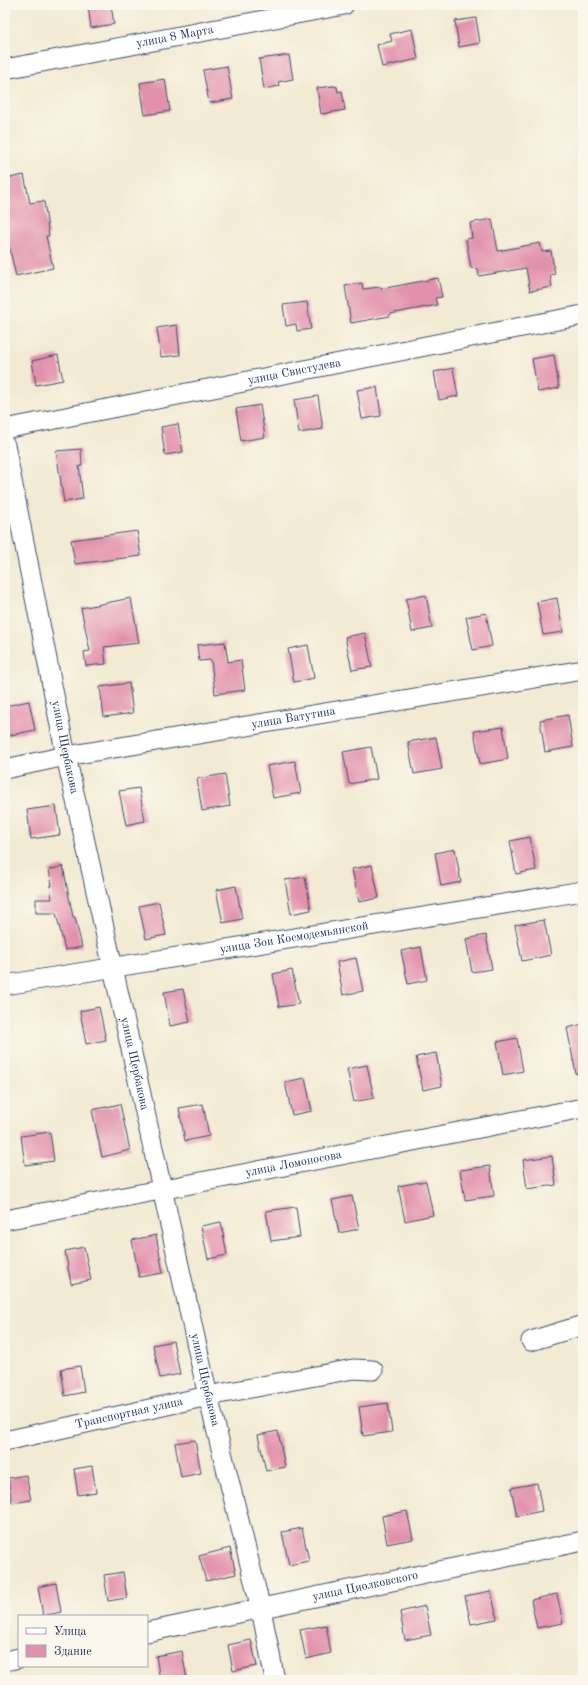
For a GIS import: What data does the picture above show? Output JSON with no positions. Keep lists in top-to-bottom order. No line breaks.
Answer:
{"streets":{"street":["улица 8 Марта","улица Свистулева","улица Ватутина","улица Щербакова","улица Зои Космодемьянской","улица Ломоносова","Транспортная улица","улица Циолковского"]},"crossings":[["улица Ватутина","улица Щербакова"],["улица Щербакова","улица Зои Космодемьянской"],["улица Щербакова","улица Ломоносова"],["улица Щербакова","Транспортная улица"],["улица Щербакова","улица Циолковского"]],"legend":["Улица","Здание"]}
